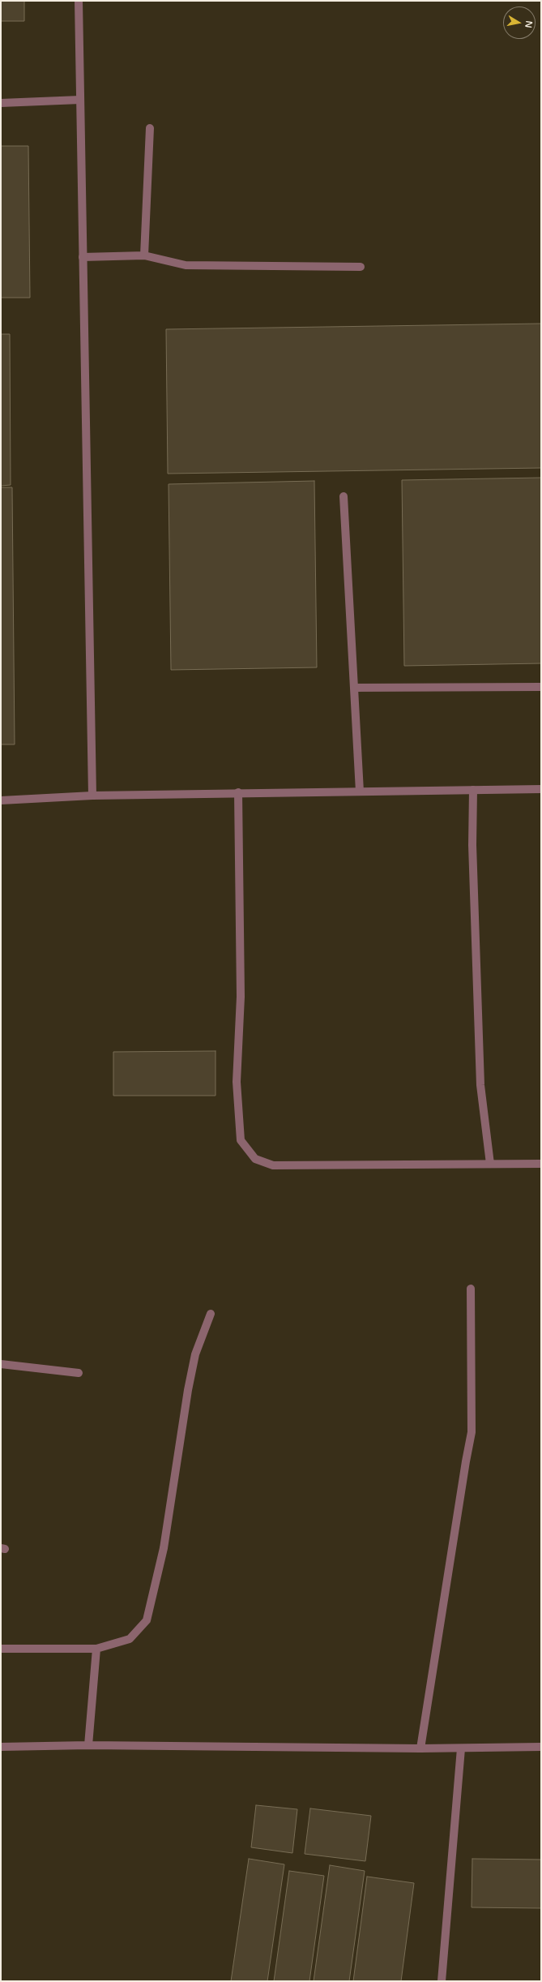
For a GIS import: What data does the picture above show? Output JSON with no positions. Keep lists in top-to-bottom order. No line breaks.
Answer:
{"north":"right"}
